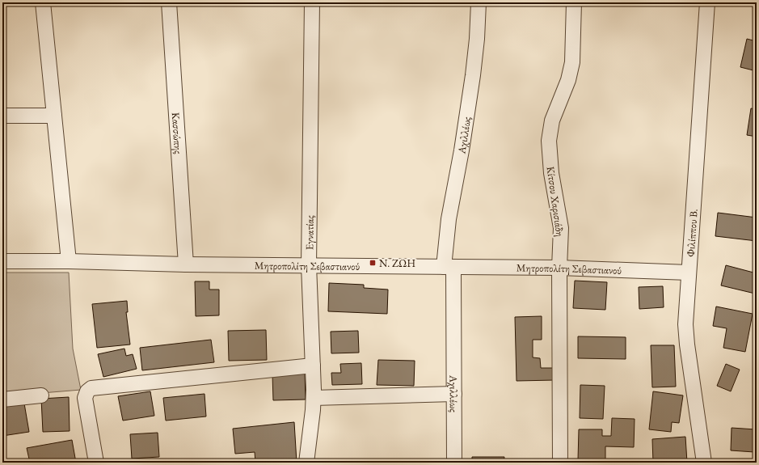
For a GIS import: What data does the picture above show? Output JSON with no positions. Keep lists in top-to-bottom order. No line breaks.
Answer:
{"streets":{"street":["Κασσώπης","Αχιλλέως","Κίτσου Χαρισιάδη","Εγνατίας","Φιλίππου Β.","Μητροπολίτη Σεβαστιανού"]},"crossings":[["Κασσώπης","Μητροπολίτη Σεβαστιανού"],["Αχιλλέως","Μητροπολίτη Σεβαστιανού"],["Κίτσου Χαρισιάδη","Μητροπολίτη Σεβαστιανού"],["Εγνατίας","Μητροπολίτη Σεβαστιανού"],["Φιλίππου Β.","Μητροπολίτη Σεβαστιανού"]],"places":{"transit":["Ν. ΖΩΗ"]}}
